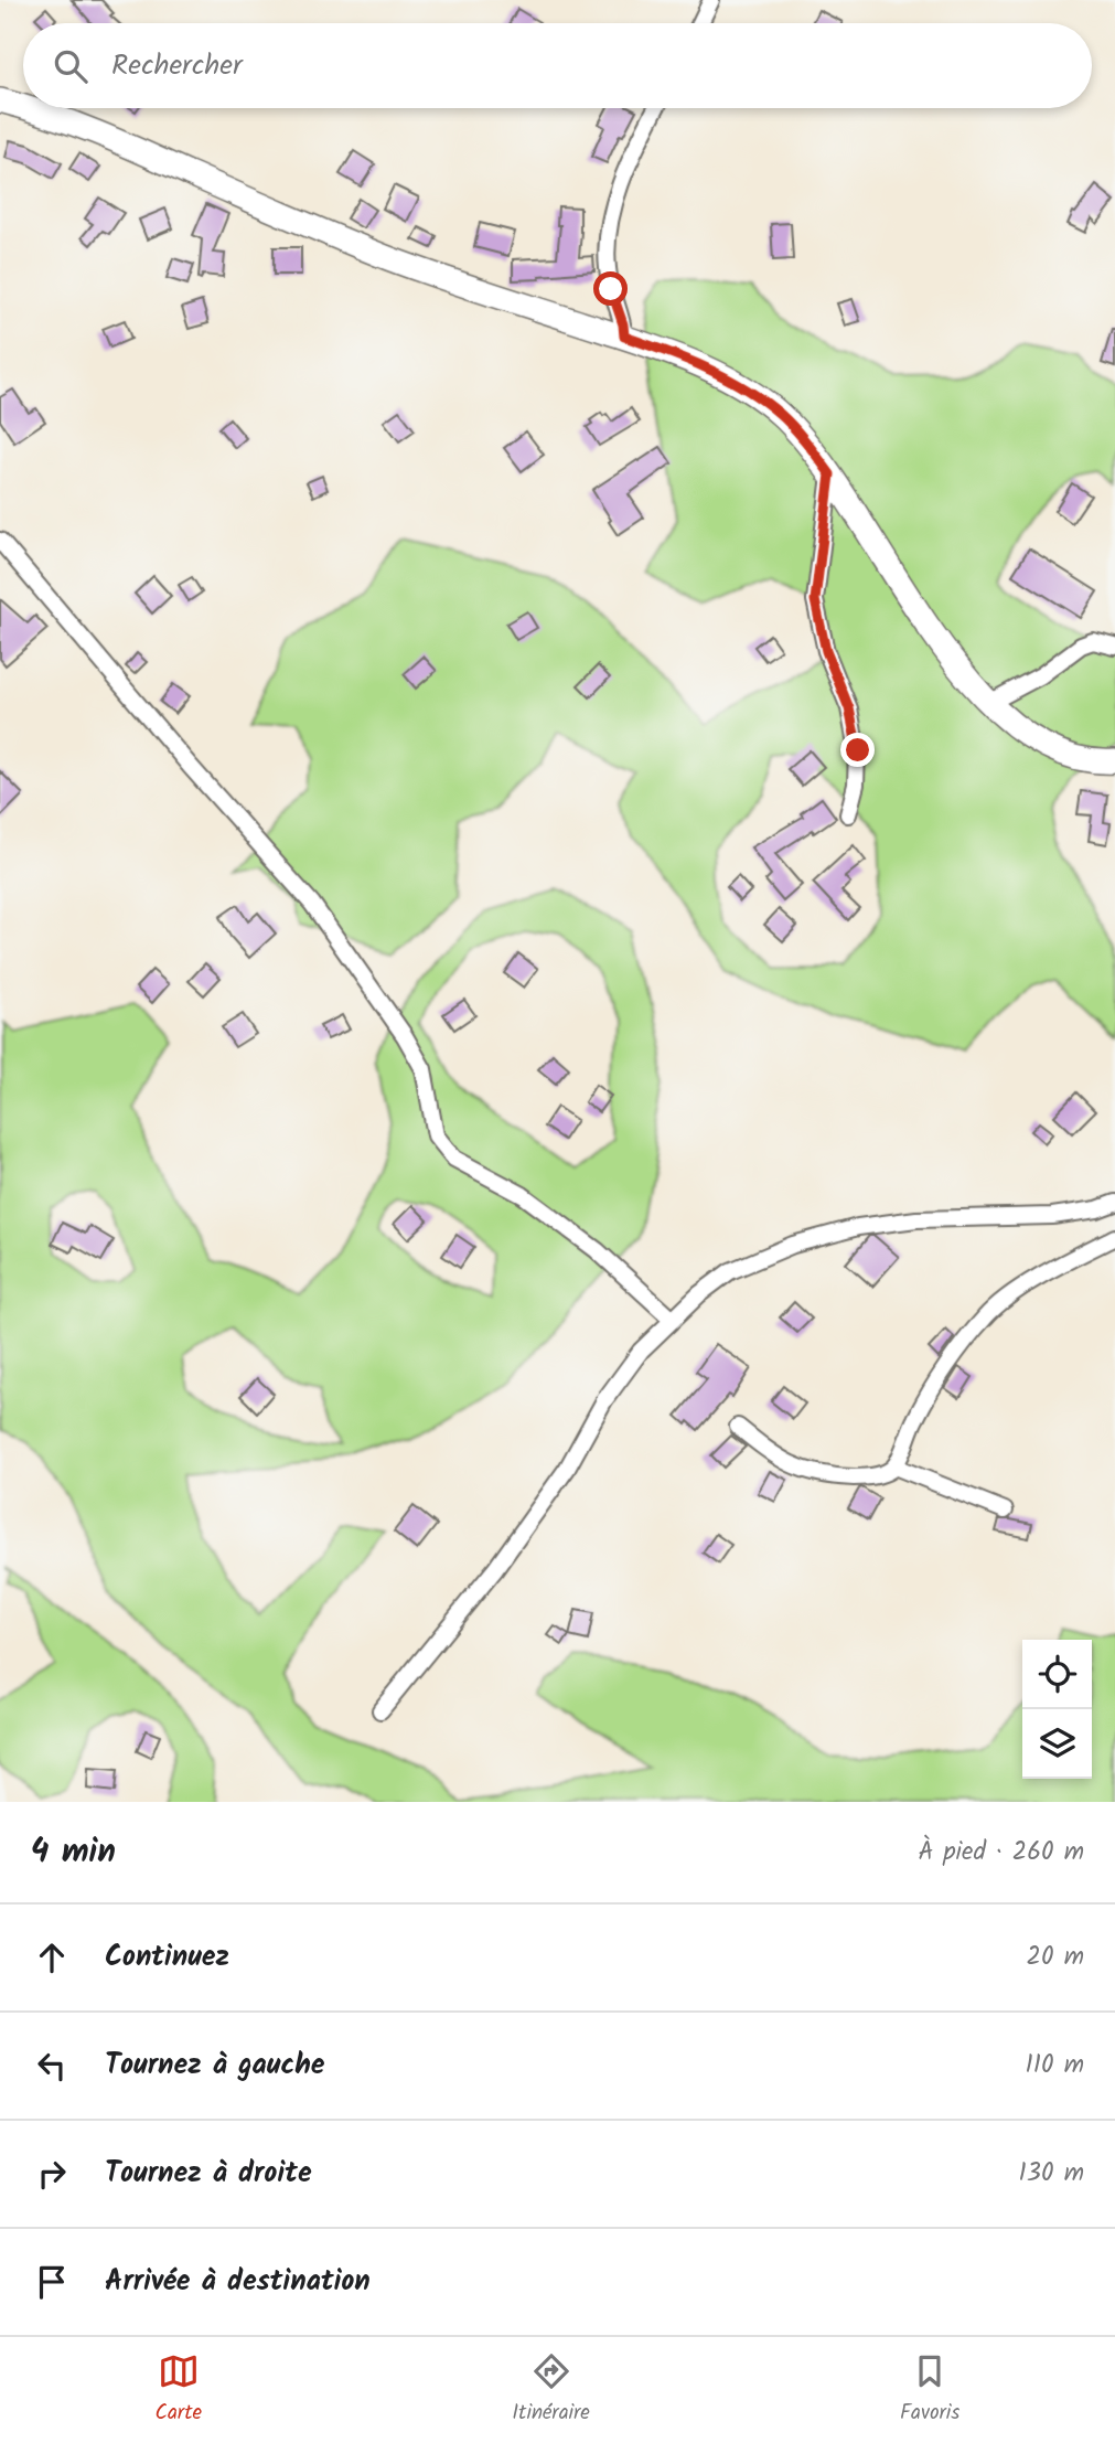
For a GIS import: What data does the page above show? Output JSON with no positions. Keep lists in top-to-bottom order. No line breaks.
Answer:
{"page":{"search":"Rechercher","heading":["4 min","À pied · 260 m"],"list":[["Continuez","20 m"],["Tournez à gauche","110 m"],["Tournez à droite","130 m"],"Arrivée à destination"],"nav":["Carte","Itinéraire","Favoris"]}}
